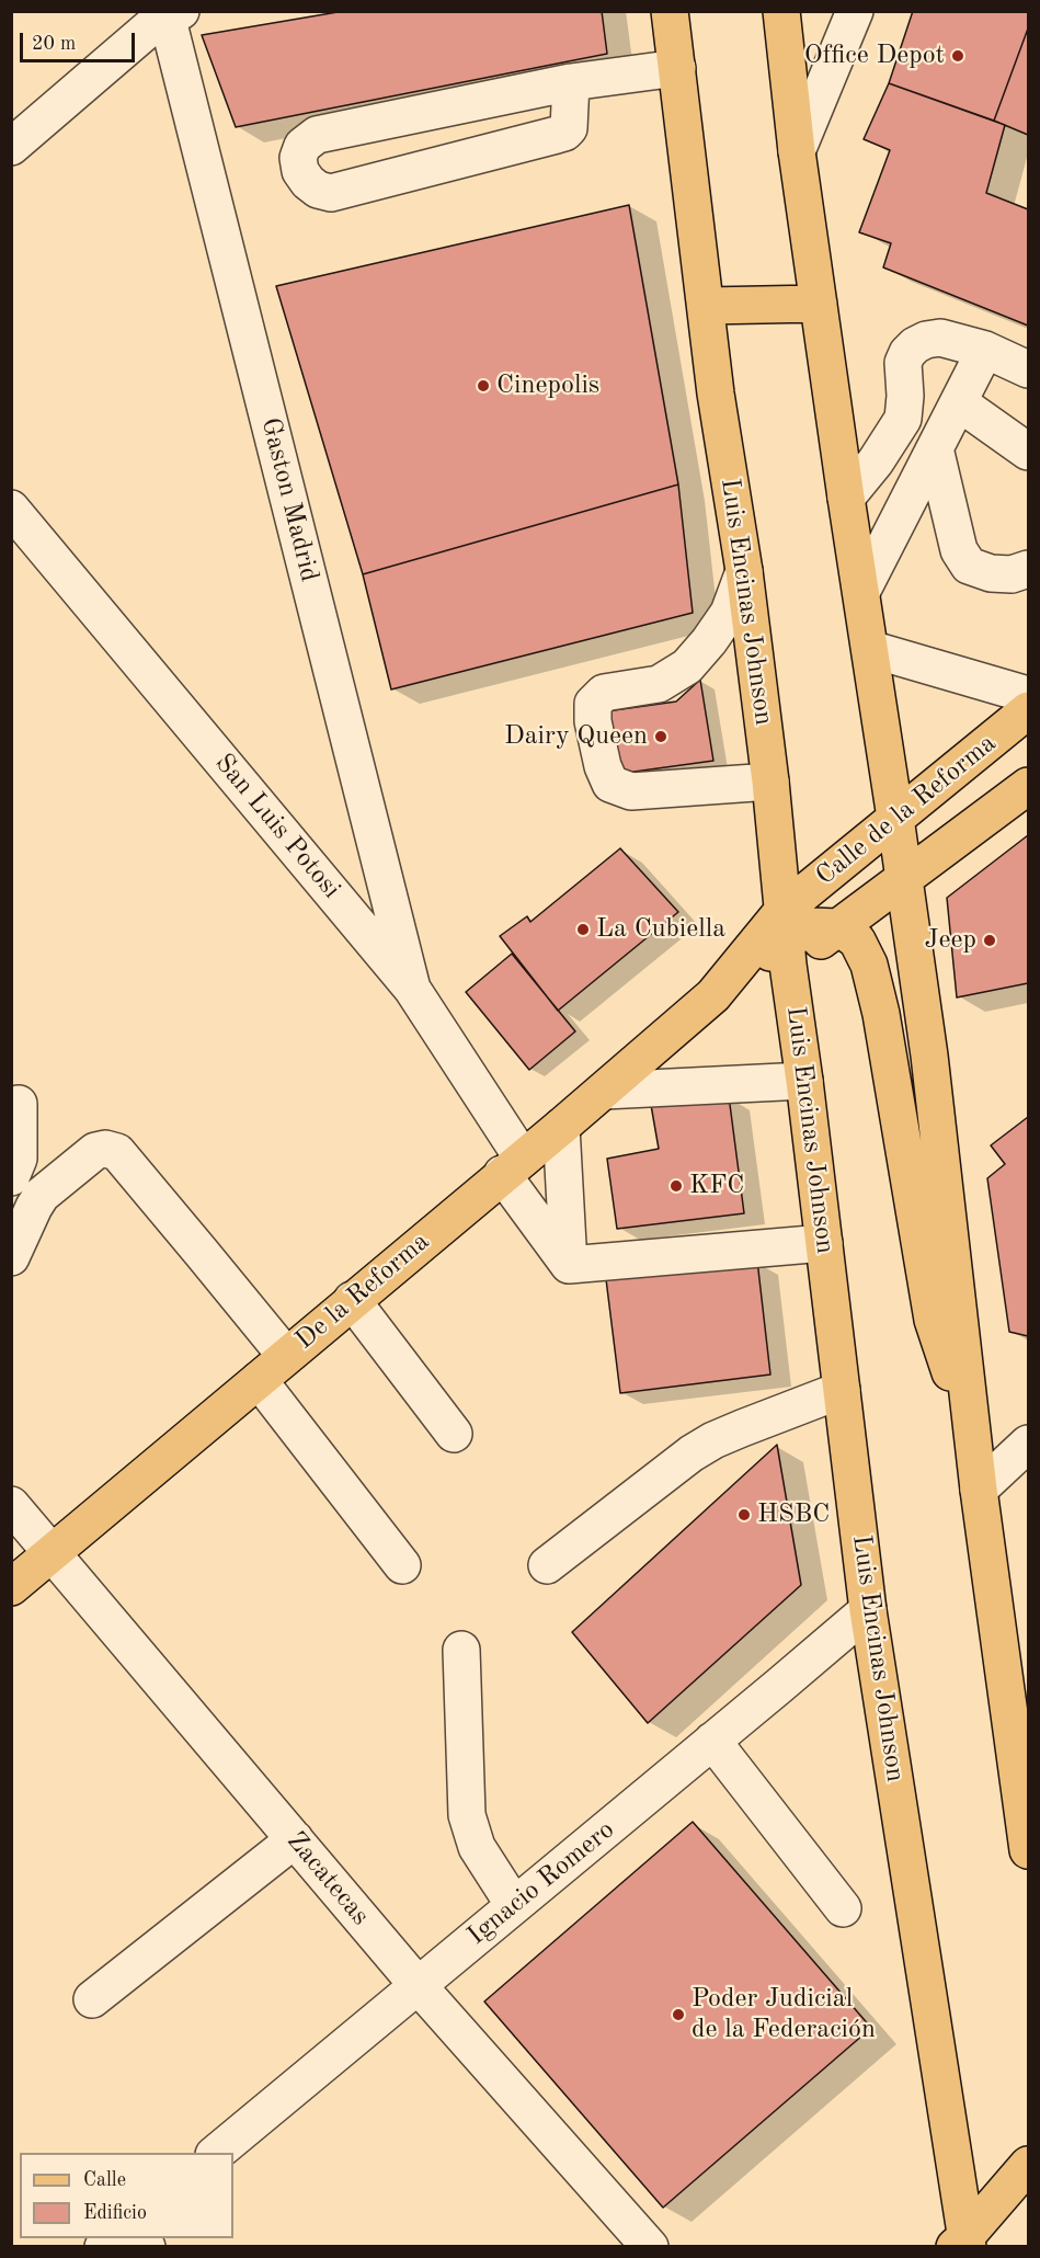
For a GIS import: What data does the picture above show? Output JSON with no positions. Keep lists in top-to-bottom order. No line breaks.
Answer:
{"streets":{"main road":["Luis Encinas Johnson","Calle de la Reforma","De la Reforma"],"street":["Gaston Madrid","San Luis Potosi","Zacatecas","Ignacio Romero"]},"crossings":[["Gaston Madrid","San Luis Potosi"],["Luis Encinas Johnson","Calle de la Reforma"],["Luis Encinas Johnson","De la Reforma"],["Luis Encinas Johnson","Ignacio Romero"],["Calle de la Reforma","De la Reforma"],["San Luis Potosi","De la Reforma"],["De la Reforma","Zacatecas"],["Zacatecas","Ignacio Romero"]],"places":["Office Depot","Cinepolis","Dairy Queen","La Cubiella","Jeep","KFC","HSBC","Poder Judicial de la Federación"],"legend":["Calle","Edificio"],"scale_bar":"20 m"}
